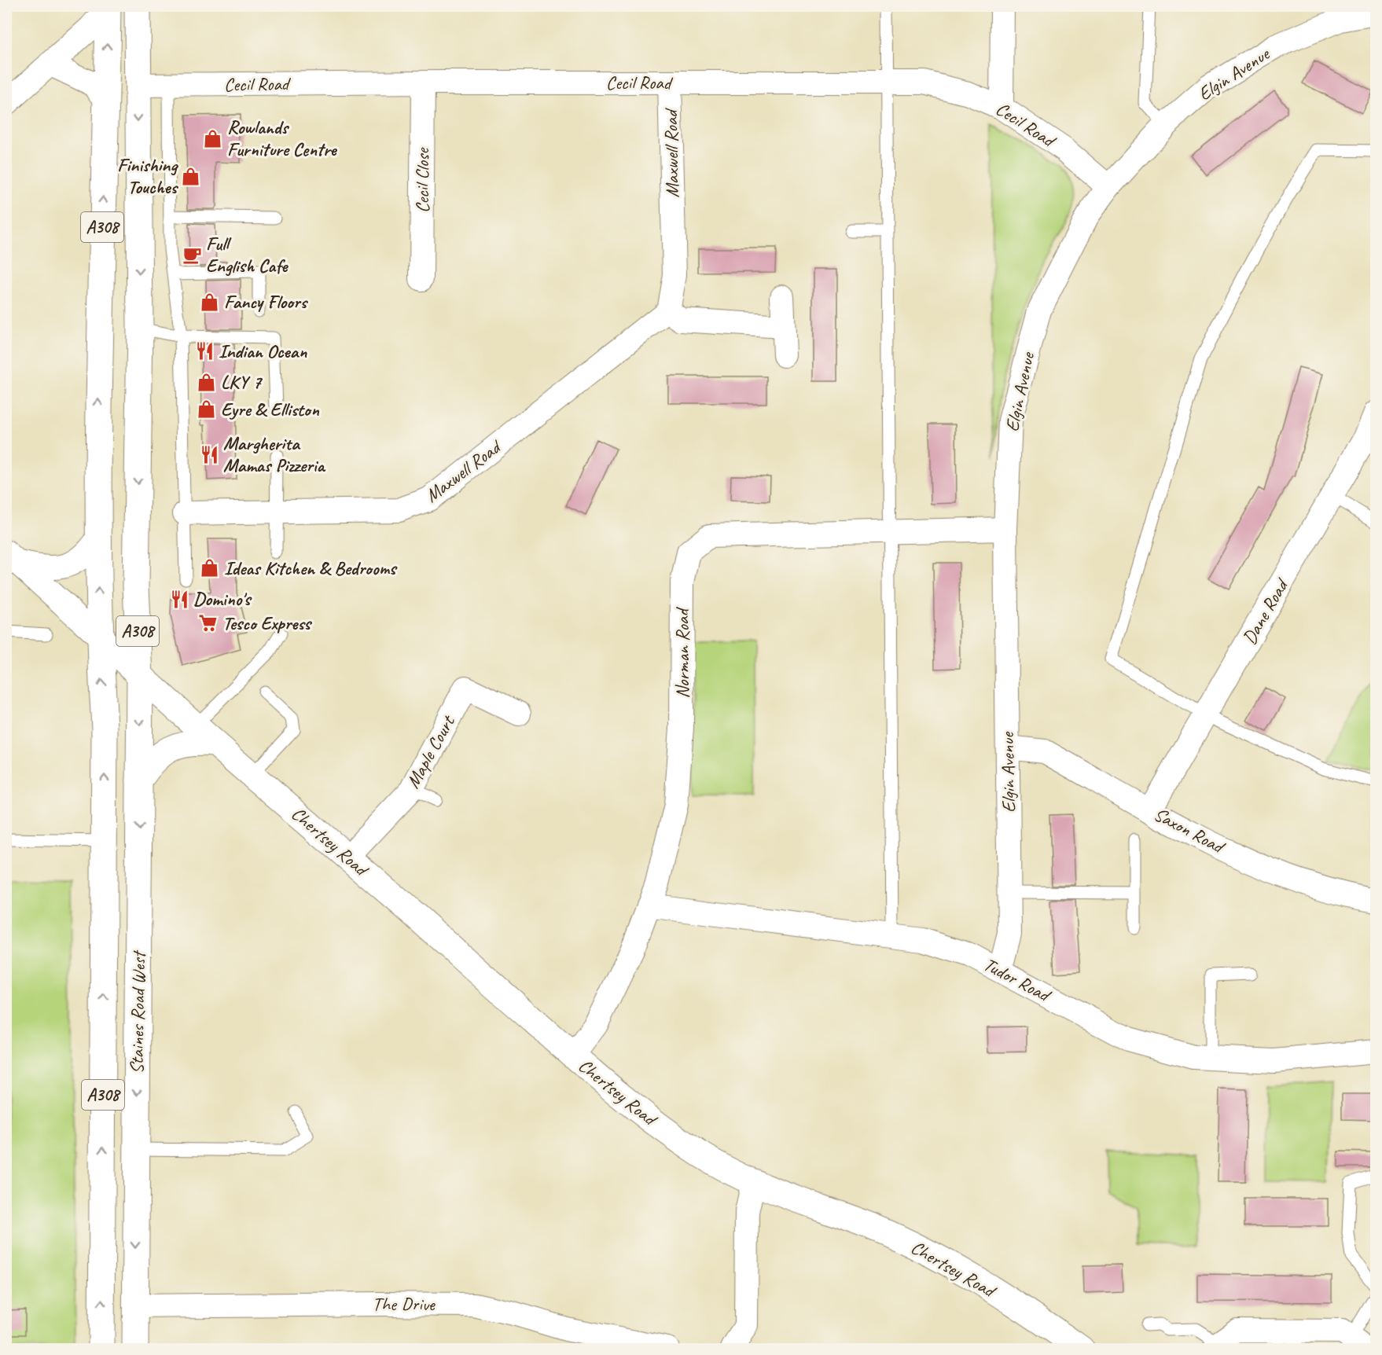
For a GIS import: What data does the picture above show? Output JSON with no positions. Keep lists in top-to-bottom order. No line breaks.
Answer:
{"streets":{"main road":["A308","Chertsey Road","Staines Road West"],"street":["Elgin Avenue","Cecil Road","Maxwell Road","Cecil Close","Dane Road","Norman Road","Maple Court","Saxon Road","Tudor Road","The Drive"]},"crossings":[["Elgin Avenue","Cecil Road"],["Elgin Avenue","Norman Road"],["Elgin Avenue","Saxon Road"],["Elgin Avenue","Tudor Road"],["Cecil Road","Maxwell Road"],["Cecil Road","Cecil Close"],["Cecil Road","A308"],["A308","Chertsey Road"],["A308","Staines Road West"],["Dane Road","Saxon Road"],["Norman Road","Chertsey Road"],["Norman Road","Tudor Road"],["Maple Court","Chertsey Road"],["Chertsey Road","Staines Road West"],["Staines Road West","The Drive"]],"places":{"shop":["Rowlands Furniture Centre","Finishing Touches","Fancy Floors","LKY 7","Eyre & Elliston","Ideas Kitchen & Bedrooms"],"cafe":["Full English Cafe"],"restaurant":["Indian Ocean","Margherita Mamas Pizzeria","Domino's"],"supermarket":["Tesco Express"]}}
